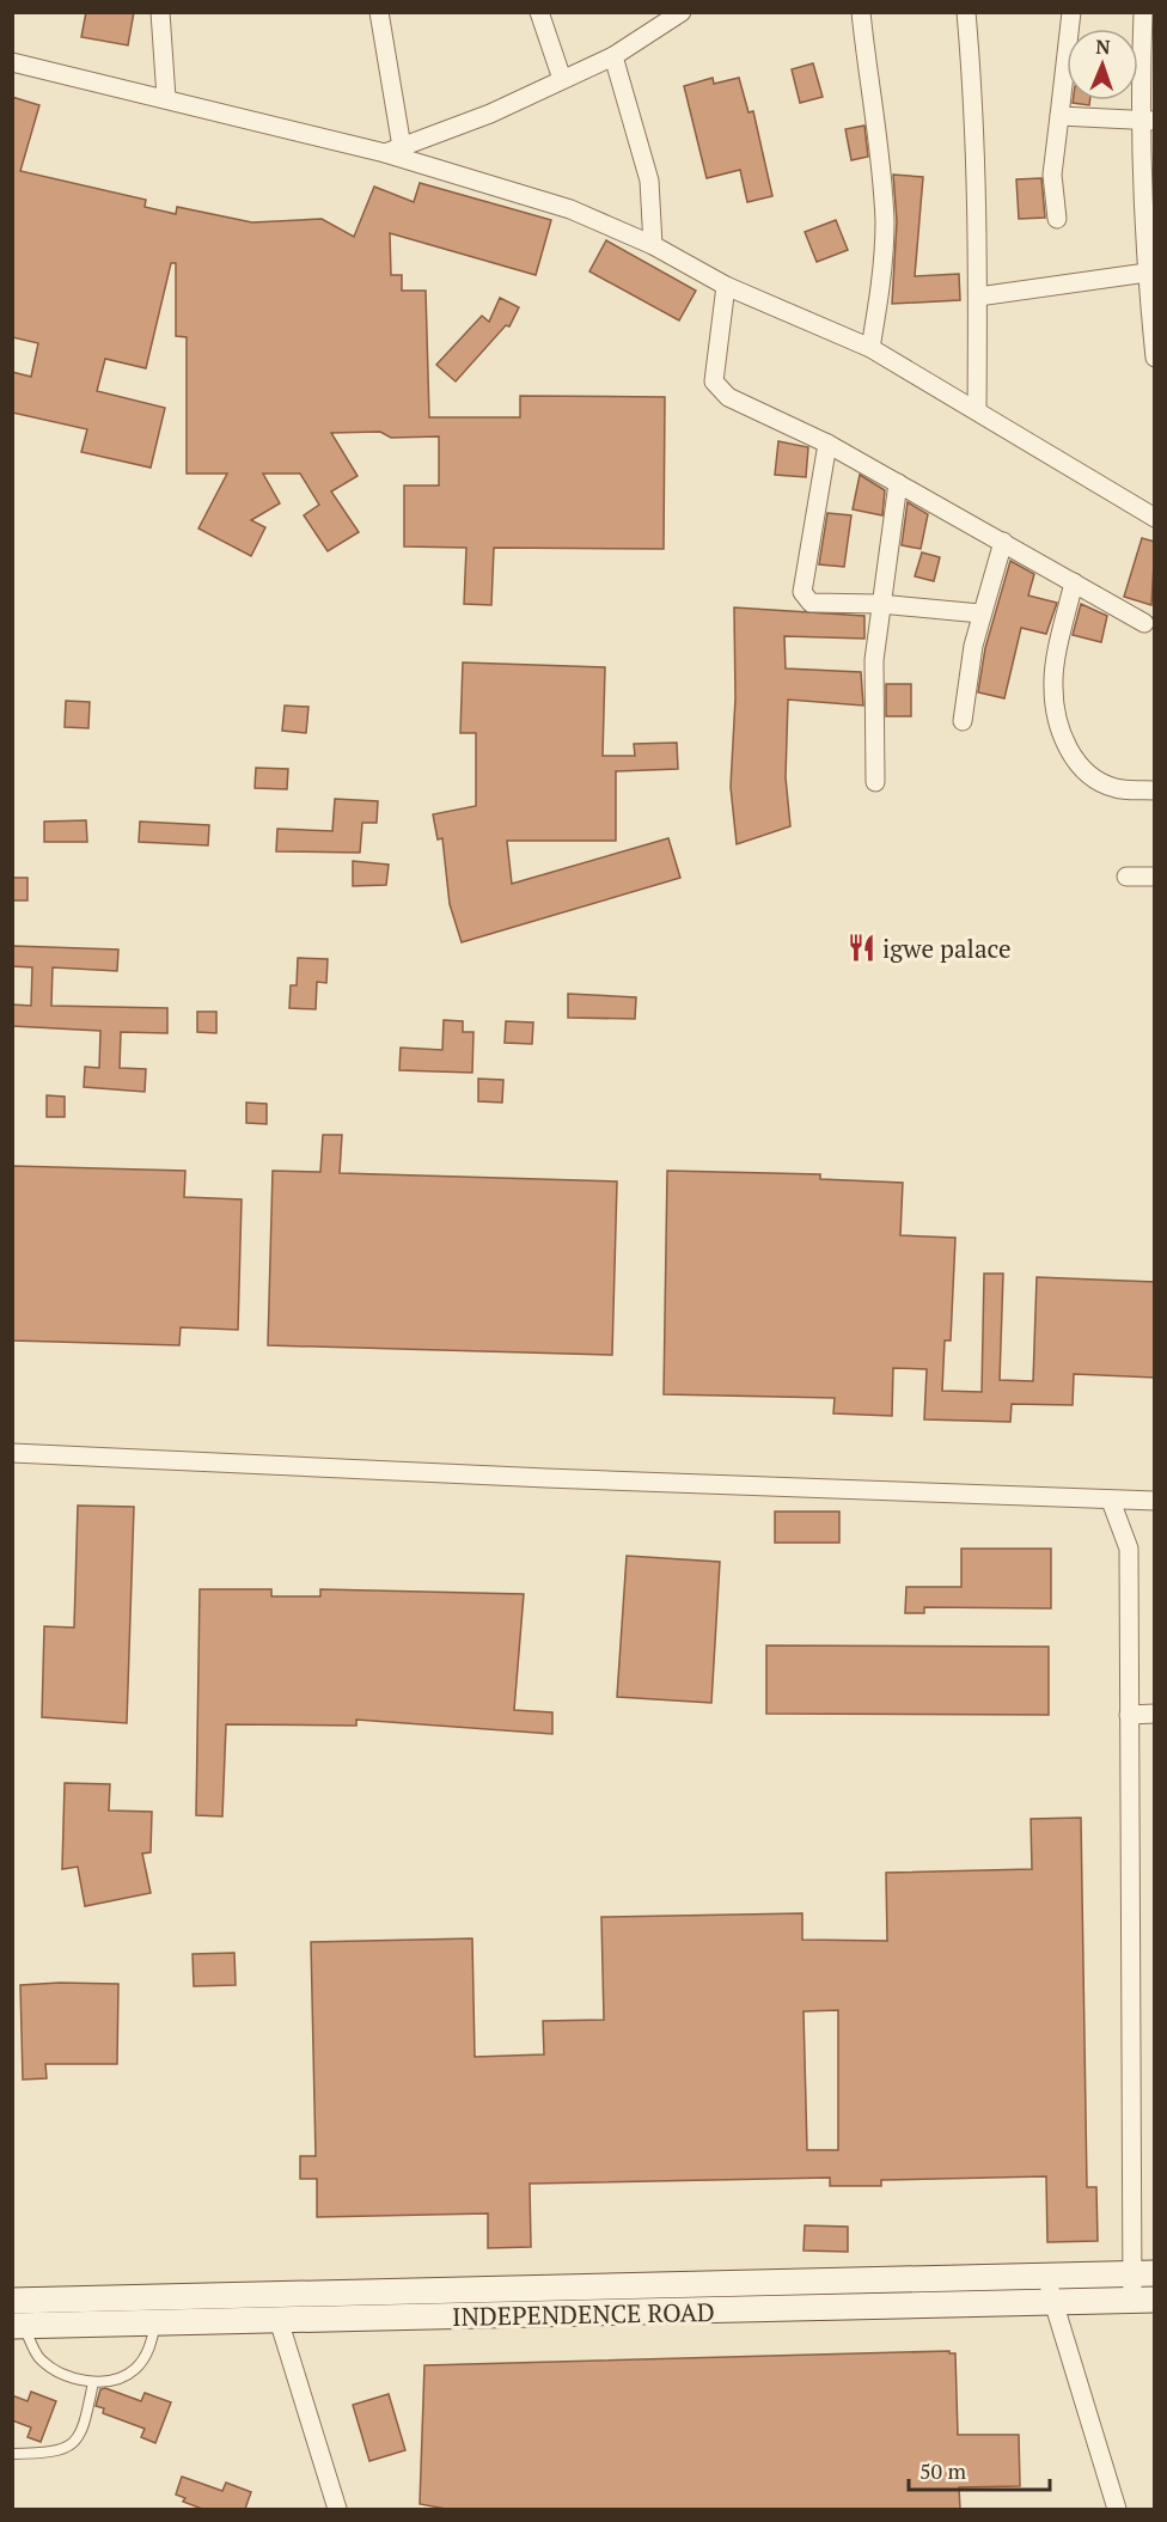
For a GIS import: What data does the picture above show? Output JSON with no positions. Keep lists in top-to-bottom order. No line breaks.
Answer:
{"streets":{"main road":["INDEPENDENCE ROAD"]},"places":{"restaurant":["igwe palace"]},"scale_bar":"50 m","north":"top"}
